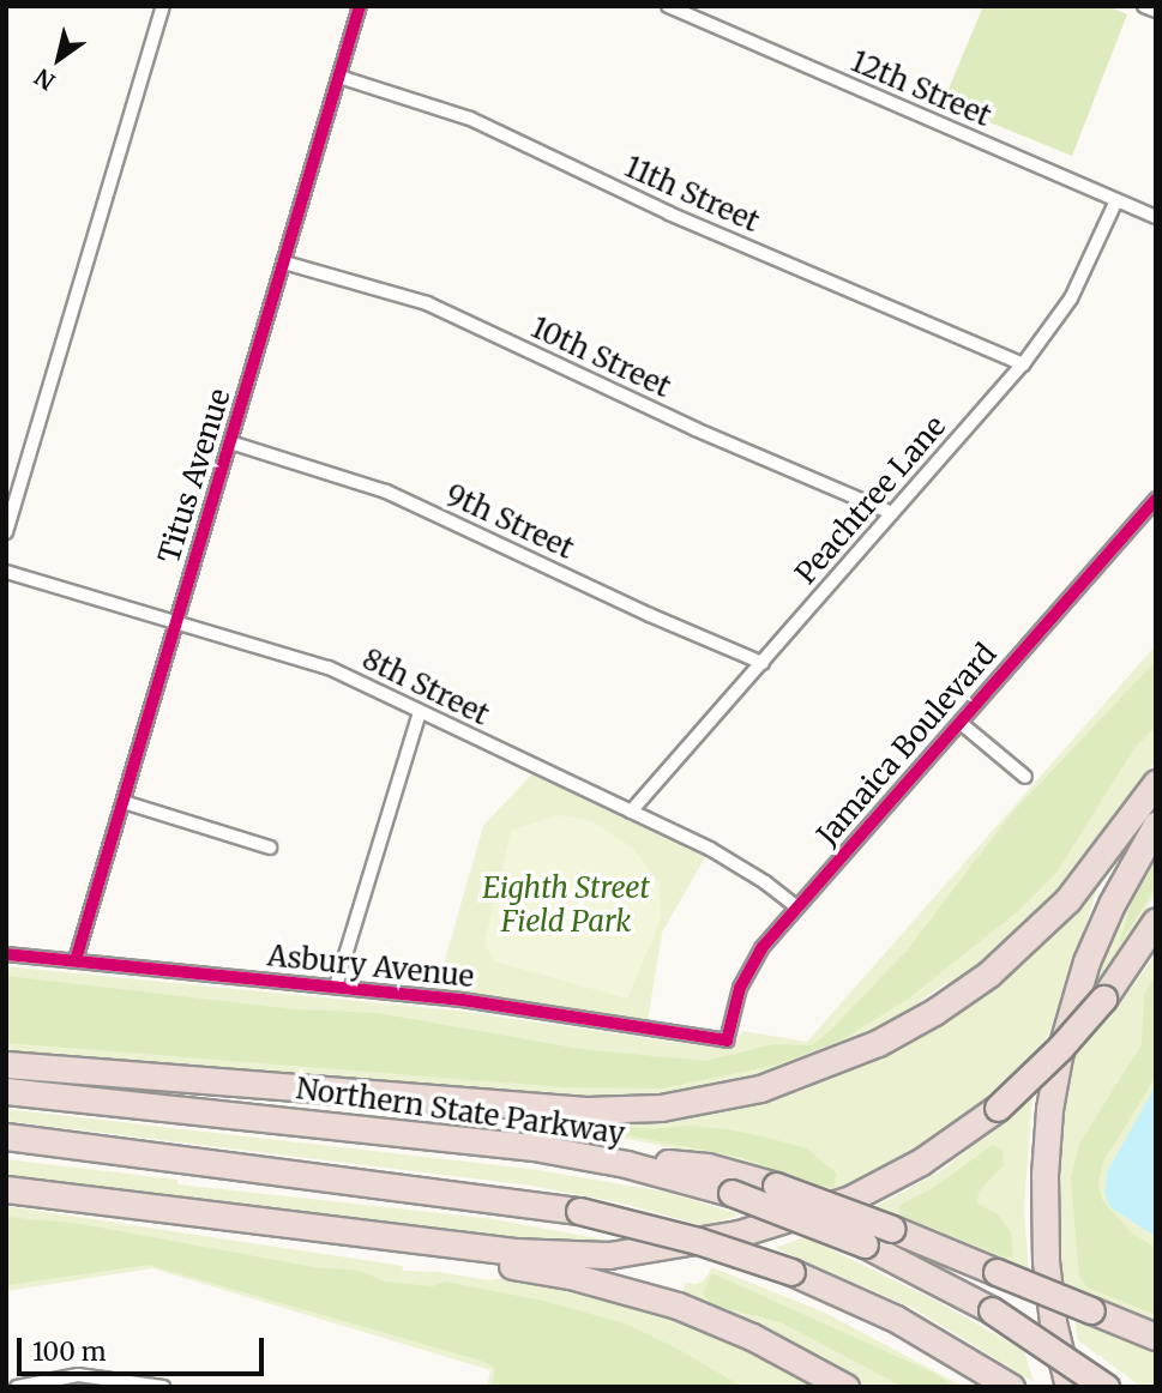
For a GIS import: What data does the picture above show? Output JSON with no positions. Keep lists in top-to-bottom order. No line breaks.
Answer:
{"streets":{"highway":["Northern State Parkway"],"street":["12th Street","11th Street","10th Street","Titus Avenue","Peachtree Lane","9th Street","8th Street","Jamaica Boulevard","Asbury Avenue"]},"crossings":[["12th Street","Peachtree Lane"],["11th Street","Titus Avenue"],["11th Street","Peachtree Lane"],["10th Street","Titus Avenue"],["10th Street","Peachtree Lane"],["Titus Avenue","9th Street"],["Titus Avenue","8th Street"],["Titus Avenue","Asbury Avenue"],["Peachtree Lane","9th Street"],["Peachtree Lane","8th Street"],["8th Street","Jamaica Boulevard"],["Jamaica Boulevard","Asbury Avenue"]],"parks":["Eighth Street Field Park"],"scale_bar":"100 m","north":"bottom left"}
